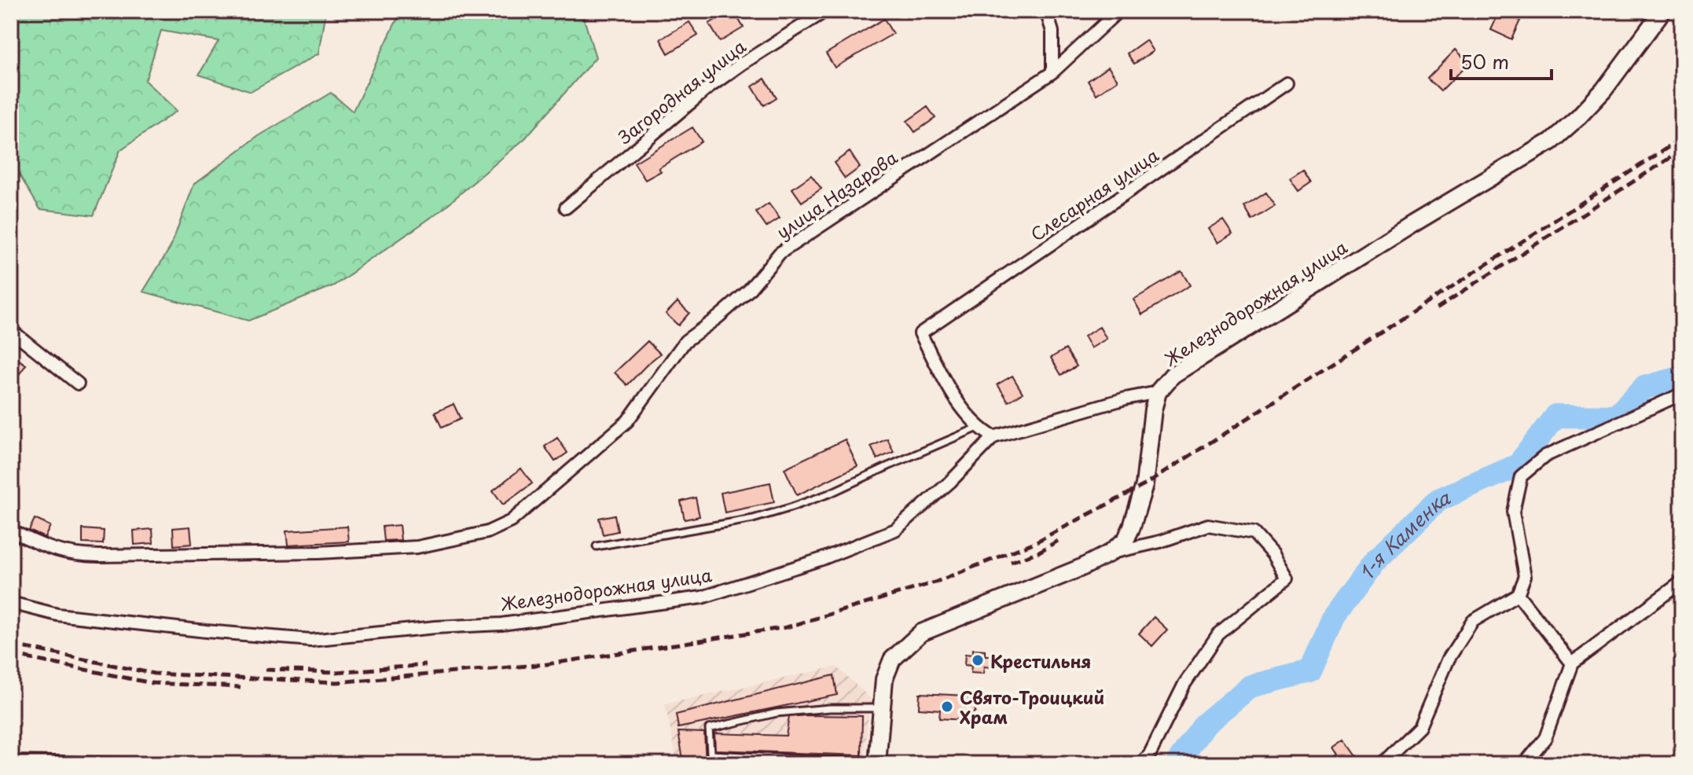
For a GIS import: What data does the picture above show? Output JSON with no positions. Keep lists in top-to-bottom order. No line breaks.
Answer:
{"streets":{"street":["Загородная улица","улица Назарова","Слесарная улица","Железнодорожная улица"]},"water":["1-я Каменка"],"places":["Крестильня","Свято-Троицкий Храм"],"scale_bar":"50 m"}
